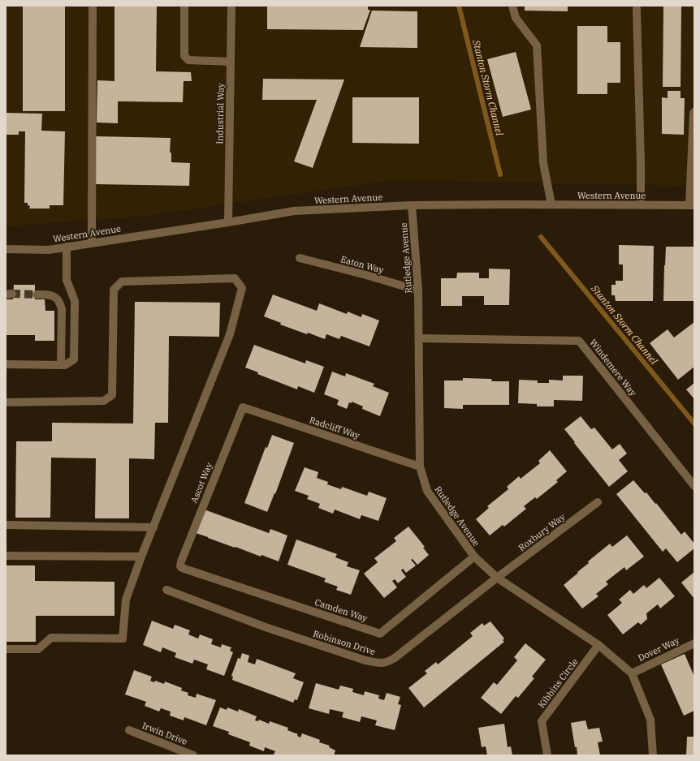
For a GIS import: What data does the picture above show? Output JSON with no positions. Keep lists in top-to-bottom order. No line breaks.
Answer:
{"streets":{"street":["Industrial Way","Western Avenue","Rutledge Avenue","Eaton Way","Windemere Way","Radcliff Way","Ascot Way","Roxbury Way","Camden Way","Robinson Drive","Dover Way","Kibbins Circle","Irwin Drive"]},"crossings":[["Industrial Way","Western Avenue"],["Western Avenue","Rutledge Avenue"],["Rutledge Avenue","Eaton Way"],["Rutledge Avenue","Windemere Way"],["Rutledge Avenue","Radcliff Way"],["Rutledge Avenue","Roxbury Way"],["Rutledge Avenue","Camden Way"],["Rutledge Avenue","Robinson Drive"],["Rutledge Avenue","Dover Way"],["Rutledge Avenue","Kibbins Circle"],["Radcliff Way","Ascot Way"],["Ascot Way","Camden Way"],["Roxbury Way","Robinson Drive"]],"water":["Stanton Storm Channel"]}
